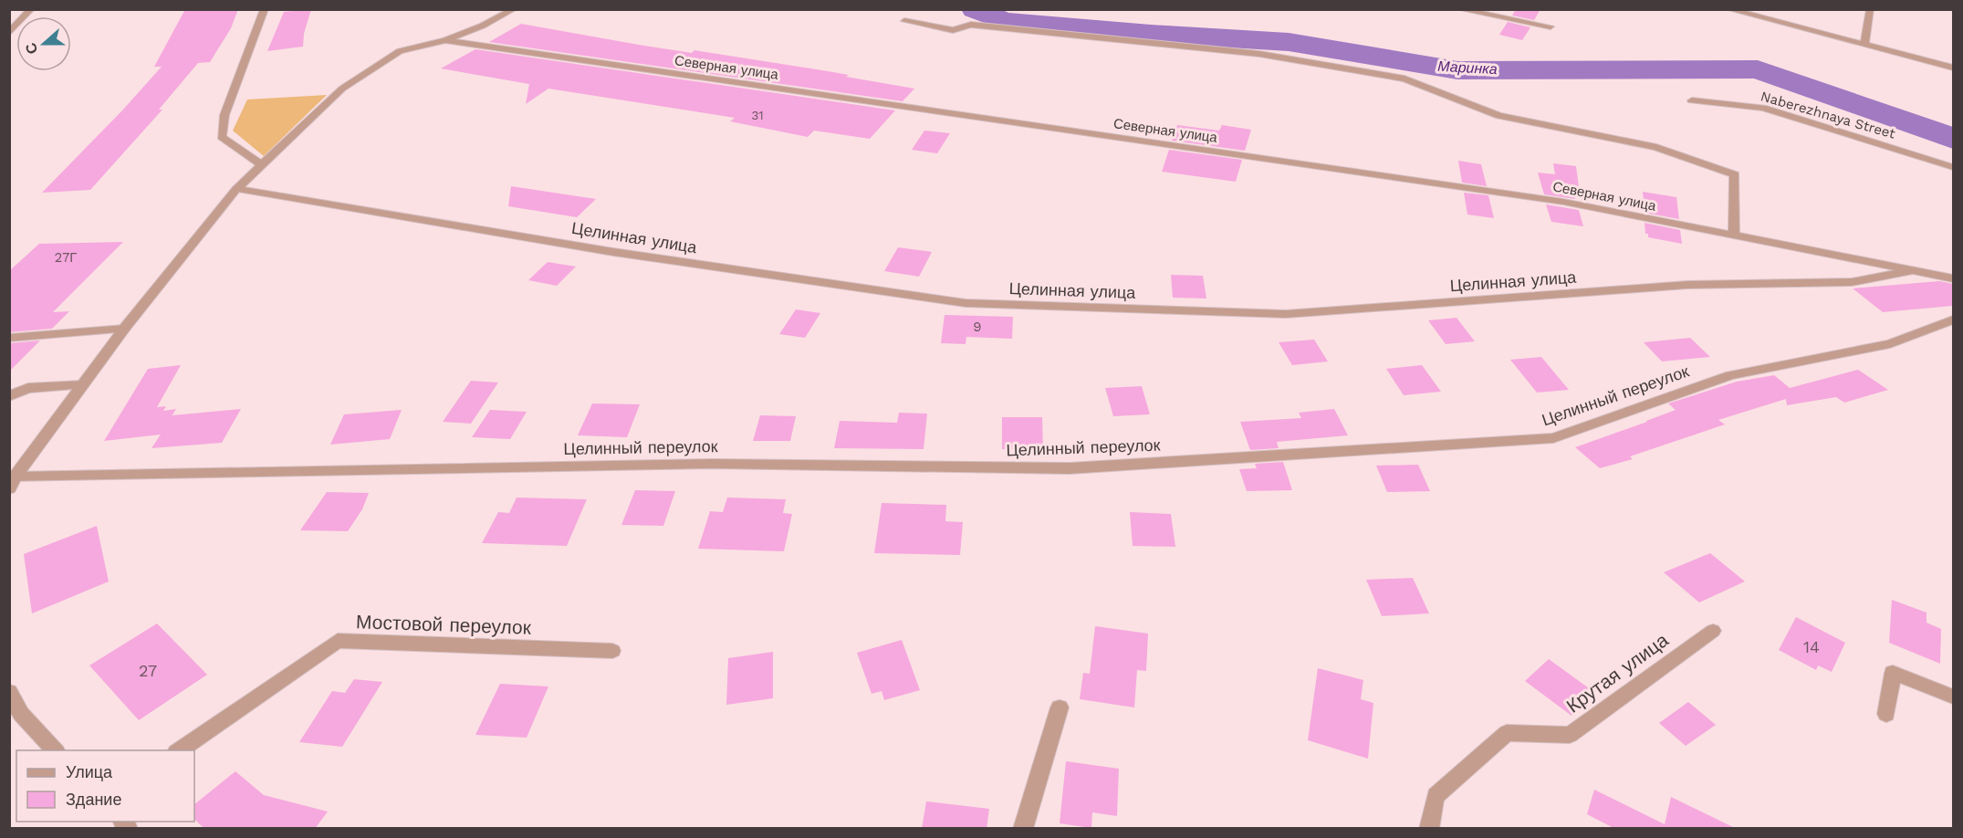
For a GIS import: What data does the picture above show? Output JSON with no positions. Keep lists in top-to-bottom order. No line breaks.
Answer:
{"streets":{"street":["Северная улица","Naberezhnaya Street","Целинная улица","Целинный переулок","Мостовой переулок","Крутая улица"]},"crossings":[["Северная улица","Целинная улица"]],"water":["Маринка"],"house_numbers":["31","27Г","9","14","27"],"legend":["Улица","Здание"],"north":"left"}
